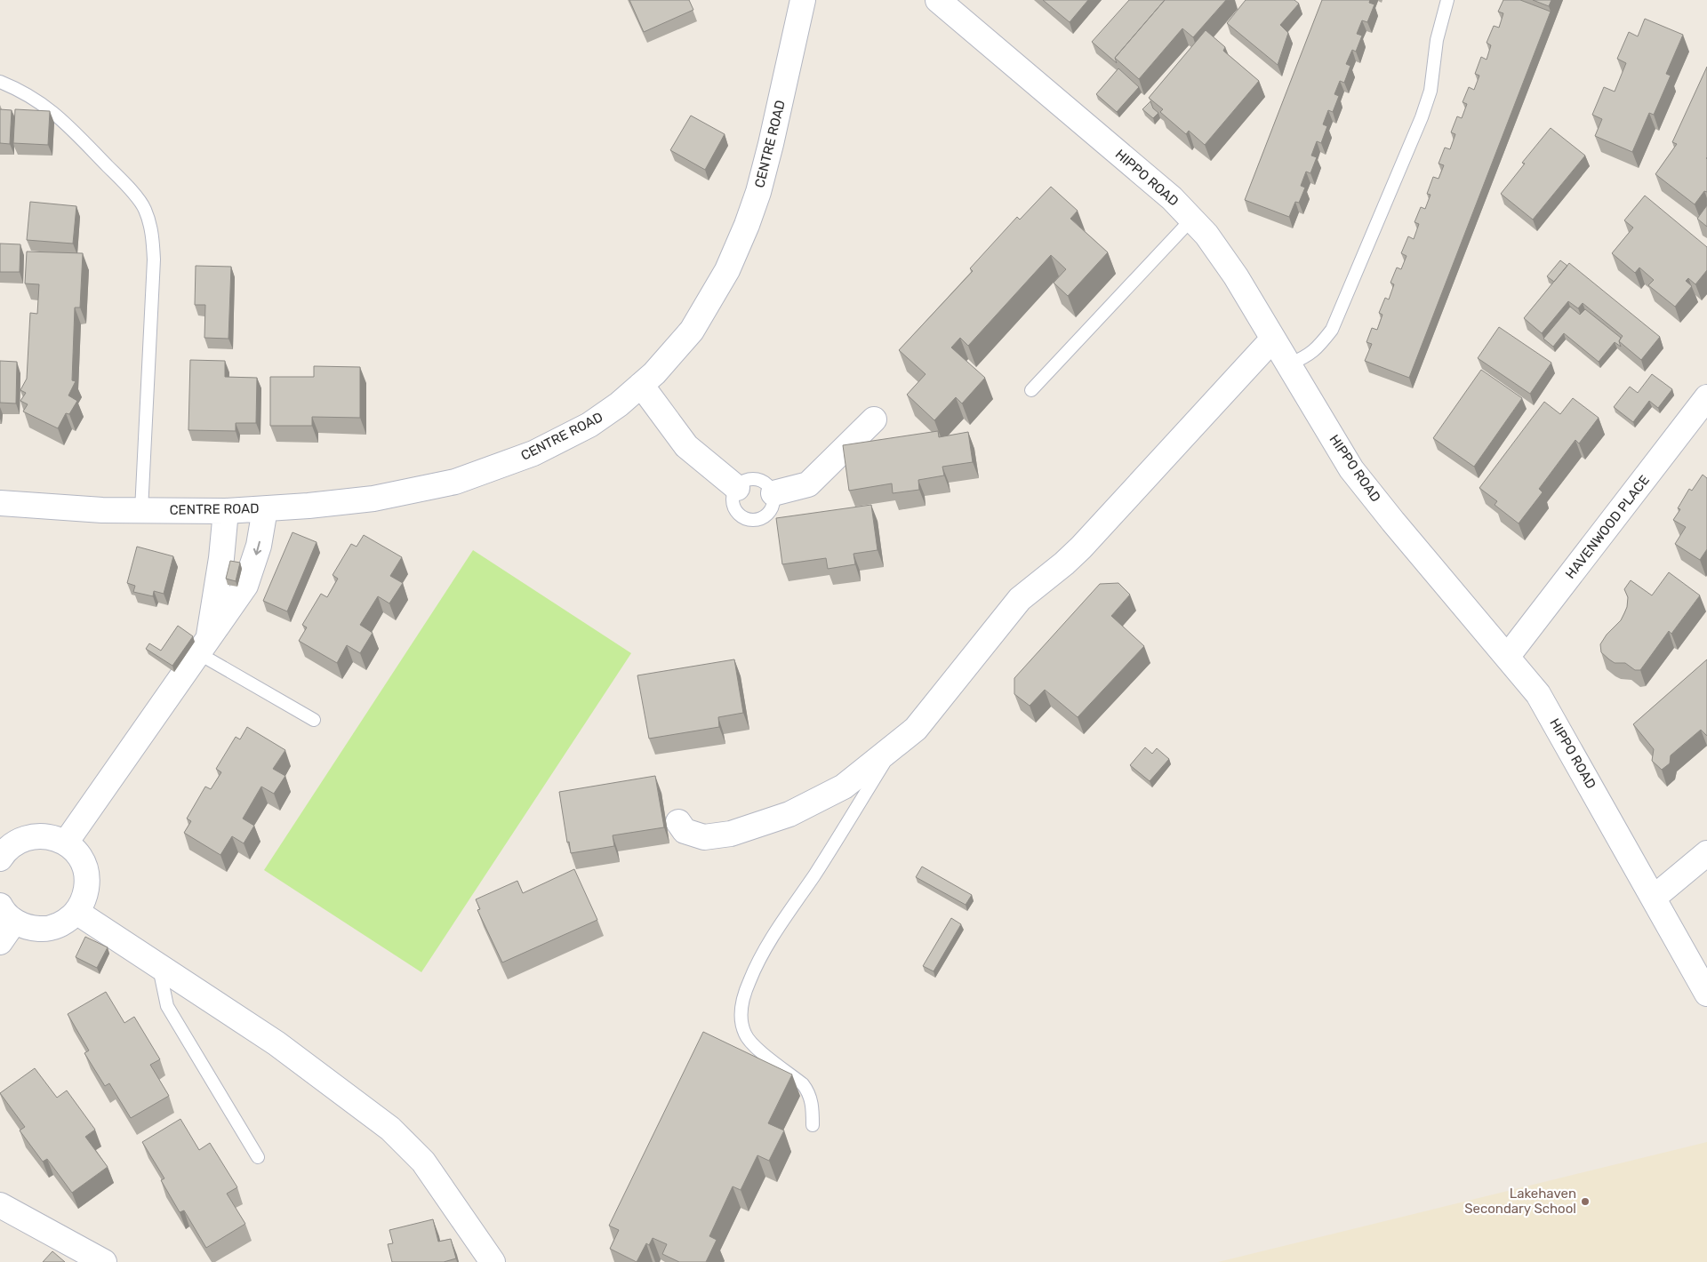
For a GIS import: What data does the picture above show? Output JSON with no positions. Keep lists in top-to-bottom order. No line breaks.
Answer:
{"streets":{"street":["CENTRE ROAD","HIPPO ROAD","HAVENWOOD PLACE"]},"crossings":[["HIPPO ROAD","HAVENWOOD PLACE"]],"places":["Lakehaven Secondary School"]}
